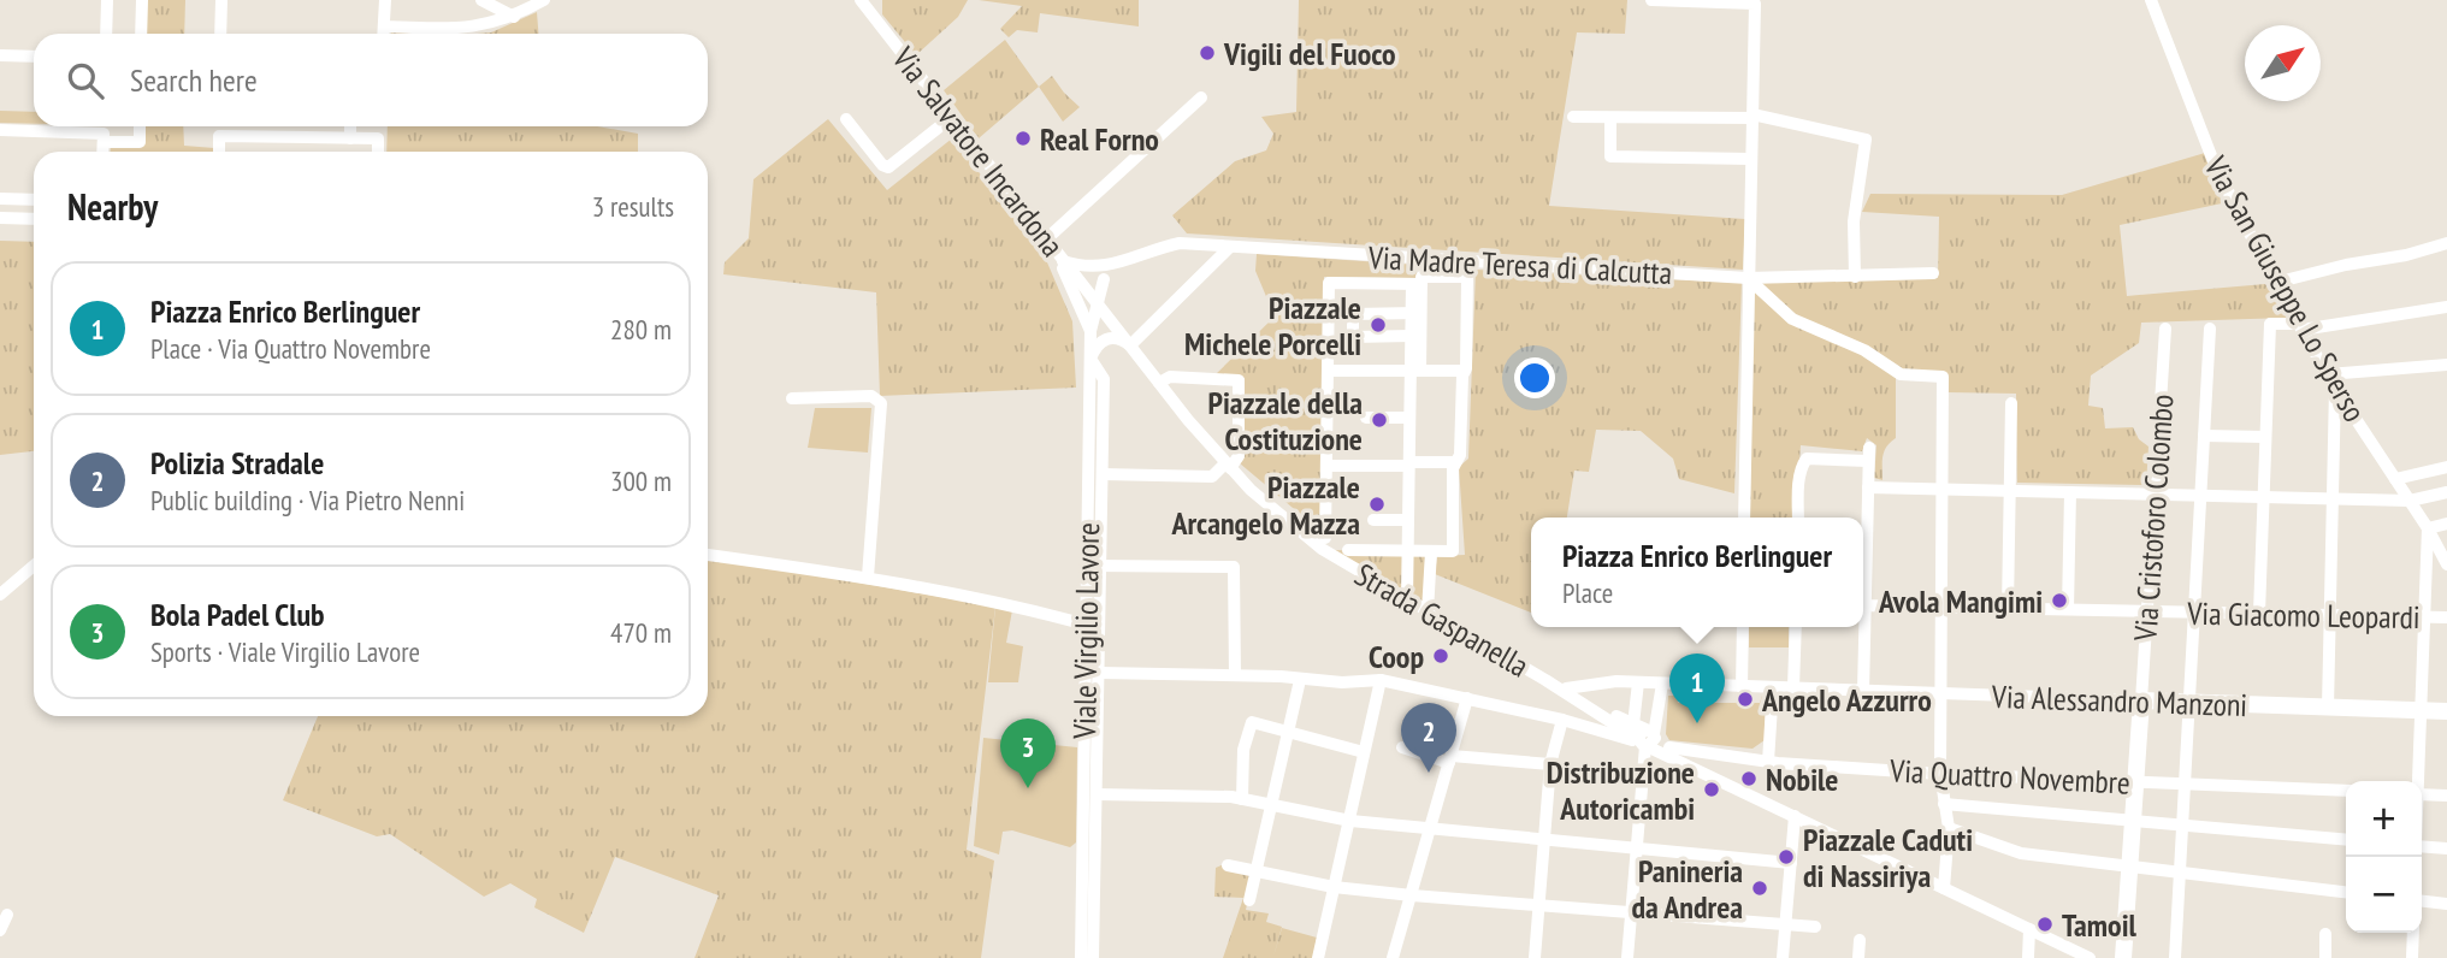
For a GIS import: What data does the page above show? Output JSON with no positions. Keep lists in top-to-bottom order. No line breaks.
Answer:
{"streets":{"main road":["Via Cristoforo Colombo","Via Alessandro Manzoni"],"street":["Via Salvatore Incardona","Via Madre Teresa di Calcutta","Via San Giuseppe Lo Sperso","Via Giacomo Leopardi","Strada Gaspanella","Viale Virgilio Lavore","Via Quattro Novembre"]},"crossings":[["Via Salvatore Incardona","Via Madre Teresa di Calcutta"],["Via Salvatore Incardona","Strada Gaspanella"],["Via Salvatore Incardona","Viale Virgilio Lavore"],["Via Madre Teresa di Calcutta","Viale Virgilio Lavore"],["Via Cristoforo Colombo","Via Giacomo Leopardi"],["Via Cristoforo Colombo","Via Alessandro Manzoni"],["Via Cristoforo Colombo","Via Quattro Novembre"],["Strada Gaspanella","Viale Virgilio Lavore"],["Strada Gaspanella","Via Alessandro Manzoni"]],"places":["Vigili del Fuoco","Real Forno","Piazzale Michele Porcelli","Piazzale della Costituzione","Piazzale Arcangelo Mazza","Avola Mangimi","Coop","Angelo Azzurro","Nobile","Distribuzione Autoricambi","Piazzale Caduti di Nassiriya","Panineria da Andrea","Tamoil"],"north":"top right","page":{"search":"Search here","heading":["Nearby","3 results"],"list":[{"mark":"1","name":"Piazza Enrico Berlinguer","note":"Place · Via Quattro Novembre","value":"280 m"},{"mark":"2","name":"Polizia Stradale","note":"Public building · Via Pietro Nenni","value":"300 m"},{"mark":"3","name":"Bola Padel Club","note":"Sports · Viale Virgilio Lavore","value":"470 m"}],"popup":["Piazza Enrico Berlinguer","Place"],"pins":["1","2","3"],"map_buttons":["+","−"]}}
